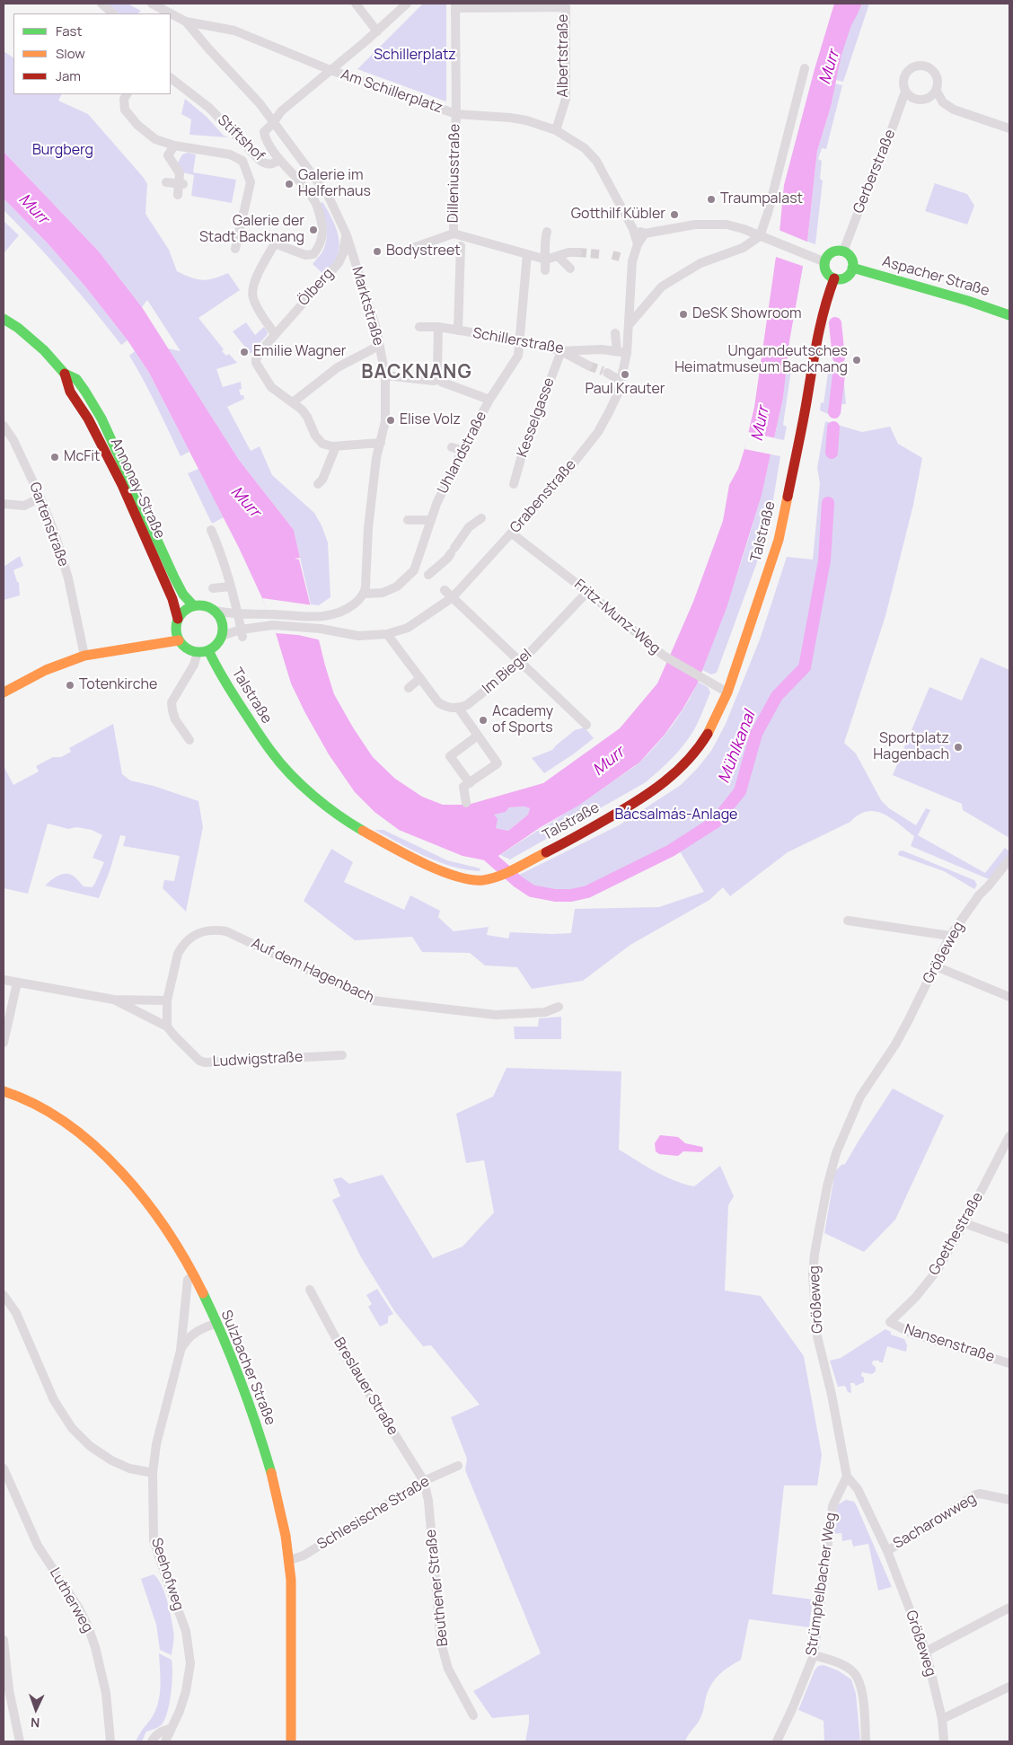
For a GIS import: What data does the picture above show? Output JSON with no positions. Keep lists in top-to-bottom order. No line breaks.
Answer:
{"streets":{"street":["Albertstraße","Am Schillerplatz","Stiftshof","Gerberstraße","Dilleniusstraße","Aspacher Straße","Ölberg","Marktstraße","Schillerstraße","Kesselgasse","Uhlandstraße","Annonay-Straße","Grabenstraße","Gartenstraße","Talstraße","Fritz-Munz-Weg","Im Biegel","Größeweg","Auf dem Hagenbach","Ludwigstraße","Goethestraße","Nansenstraße","Sulzbacher Straße","Breslauer Straße","Schlesische Straße","Sacharowweg","Seehofweg","Strümpfelbacher Weg","Beuthener Straße","Lutherweg"]},"crossings":[["Albertstraße","Am Schillerplatz"],["Am Schillerplatz","Dilleniusstraße"],["Stiftshof","Marktstraße"],["Gerberstraße","Aspacher Straße"],["Gerberstraße","Talstraße"],["Aspacher Straße","Talstraße"],["Ölberg","Marktstraße"],["Marktstraße","Uhlandstraße"],["Schillerstraße","Kesselgasse"],["Schillerstraße","Uhlandstraße"],["Schillerstraße","Grabenstraße"],["Annonay-Straße","Talstraße"],["Grabenstraße","Fritz-Munz-Weg"],["Talstraße","Fritz-Munz-Weg"],["Fritz-Munz-Weg","Im Biegel"],["Größeweg","Sacharowweg"],["Größeweg","Strümpfelbacher Weg"],["Auf dem Hagenbach","Ludwigstraße"],["Goethestraße","Nansenstraße"],["Sulzbacher Straße","Schlesische Straße"],["Sulzbacher Straße","Seehofweg"],["Breslauer Straße","Schlesische Straße"],["Breslauer Straße","Beuthener Straße"],["Schlesische Straße","Beuthener Straße"]],"districts":["BACKNANG"],"water":["Murr","Mühlkanal"],"parks":["Schillerplatz","Burgberg","Bácsalmás-Anlage"],"places":["Galerie im Helferhaus","Traumpalast","Gotthilf Kübler","Galerie der Stadt Backnang","Bodystreet","DeSK Showroom","Emilie Wagner","Ungarndeutsches Heimatmuseum Backnang","Paul Krauter","Elise Volz","McFit","Totenkirche","Academy of Sports","Sportplatz Hagenbach"],"legend":["Fast","Slow","Jam"],"north":"bottom"}
